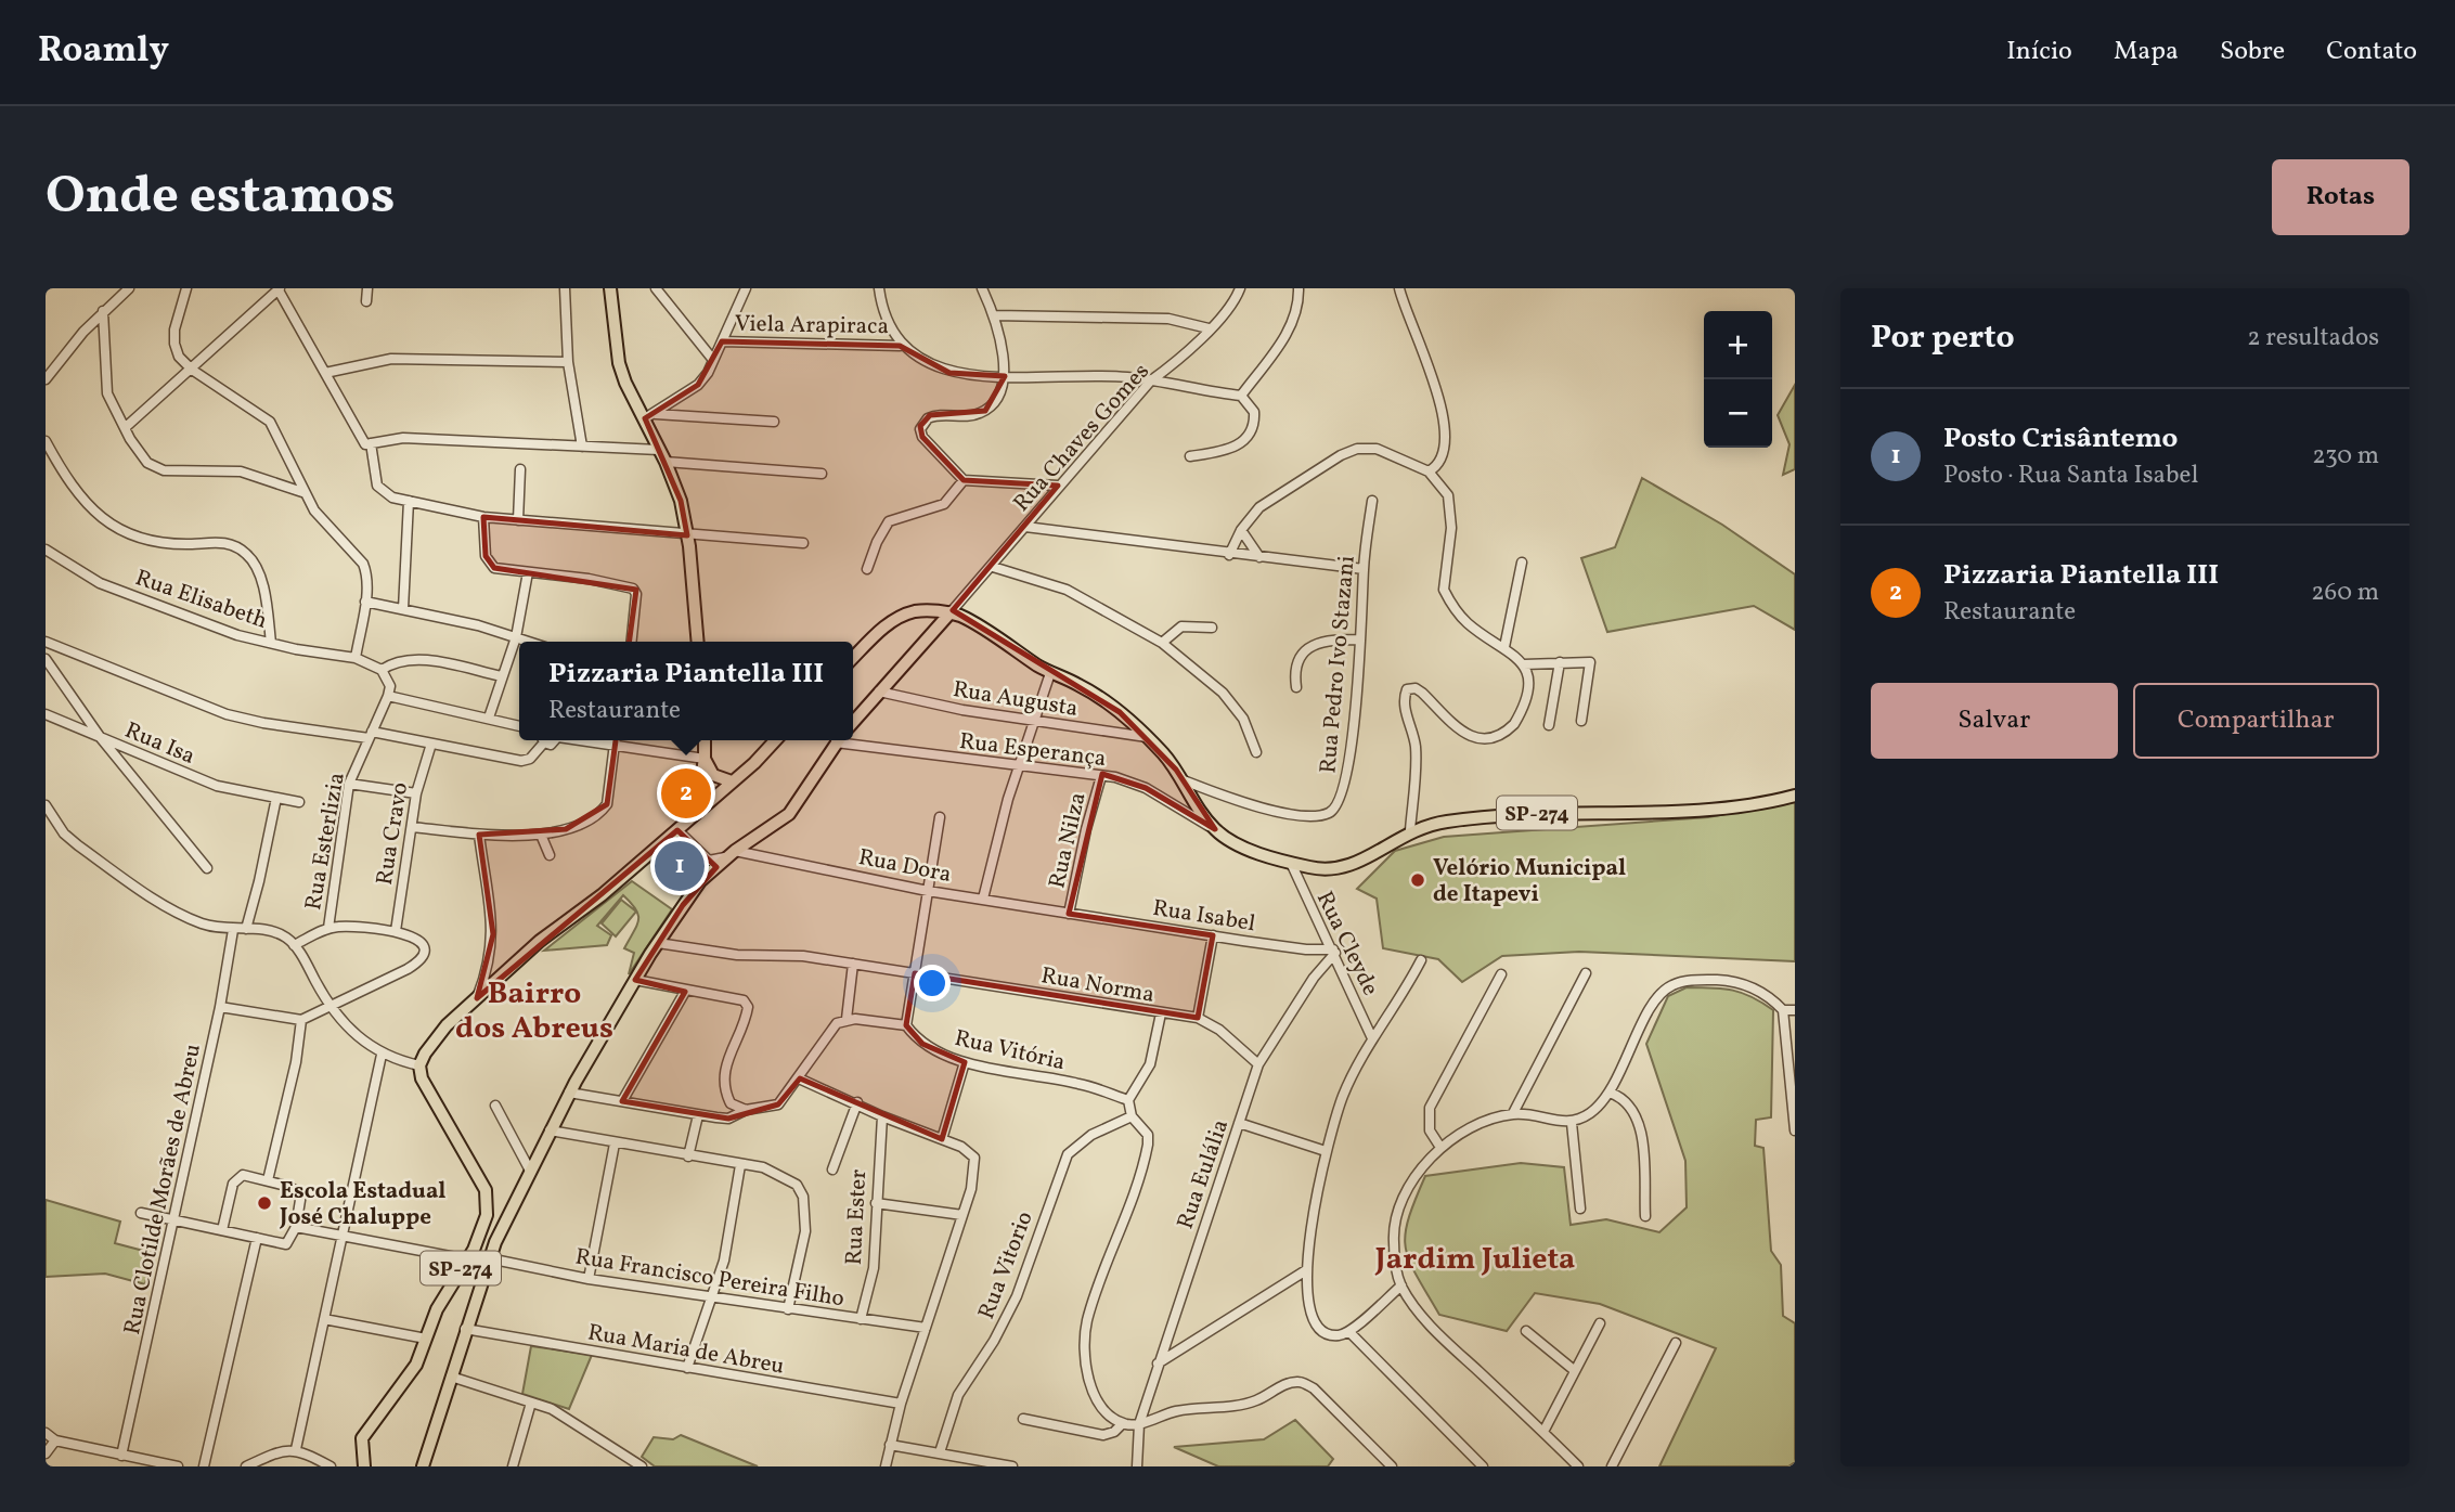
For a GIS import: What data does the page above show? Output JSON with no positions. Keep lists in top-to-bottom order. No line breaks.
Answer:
{"streets":{"main road":["SP-274"],"street":["Viela Arapiraca","Rua Chaves Gomes","Rua Elisabeth","Rua Pedro Ivo Stazani","Rua Augusta","Rua Isa","Rua Esperança","Rua Cravo","Rua Nilza","Rua Esterlizia","Rua Dora","Rua Isabel","Rua Cleyde","Rua Norma","Rua Vitória","Rua Eulália","Rua Clotilde Morães de Abreu","Rua Ester","Rua Vitorio","Rua Francisco Pereira Filho","Rua Maria de Abreu"]},"crossings":[["Rua Chaves Gomes","SP-274"],["Rua Pedro Ivo Stazani","SP-274"],["Rua Augusta","SP-274"],["Rua Esperança","SP-274"],["Rua Esperança","Rua Nilza"],["SP-274","Rua Cleyde"],["Rua Nilza","Rua Dora"],["Rua Nilza","Rua Isabel"],["Rua Dora","Rua Isabel"],["Rua Isabel","Rua Cleyde"],["Rua Isabel","Rua Eulália"],["Rua Cleyde","Rua Eulália"],["Rua Norma","Rua Eulália"],["Rua Ester","Rua Francisco Pereira Filho"]],"districts":["Bairro dos Abreus","Jardim Julieta"],"places":["Velório Municipal de Itapevi","Escola Estadual José Chaluppe"],"page":{"header":"Roamly","nav":["Início","Mapa","Sobre","Contato"],"buttons":["Rotas",["Salvar","Compartilhar"]],"title":"Onde estamos","heading":["Por perto","2 resultados"],"map_buttons":["+","−"],"list":[{"mark":"1","name":"Posto Crisântemo","note":"Posto · Rua Santa Isabel","value":"230 m"},{"mark":"2","name":"Pizzaria Piantella III","note":"Restaurante","value":"260 m"}],"popup":["Pizzaria Piantella III","Restaurante"],"pins":["2","1"]}}
